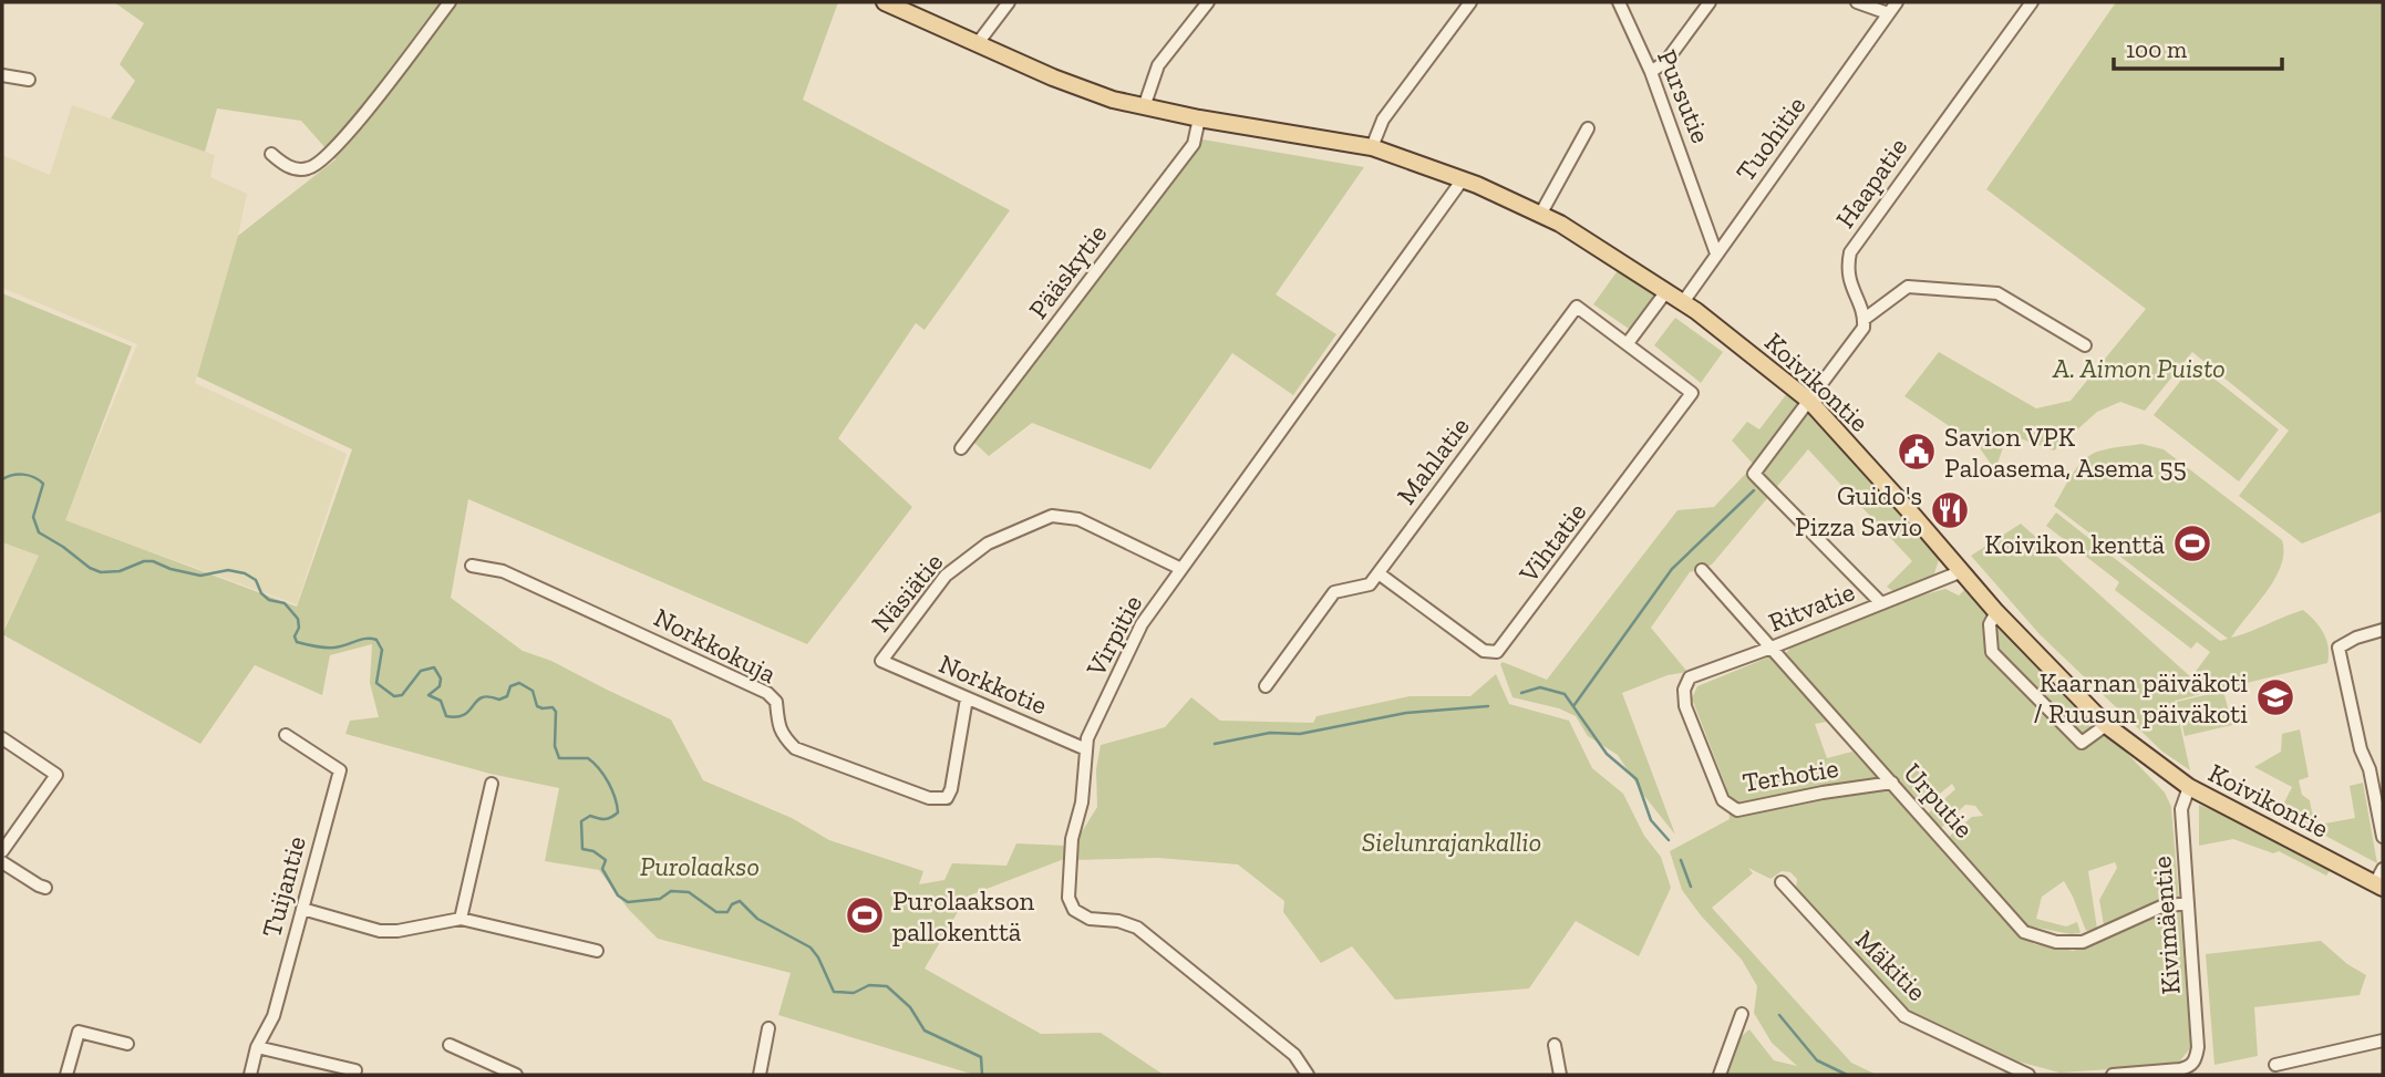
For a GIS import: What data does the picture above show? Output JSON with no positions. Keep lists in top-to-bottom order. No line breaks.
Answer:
{"streets":{"main road":["Koivikontie"],"street":["Pursutie","Tuohitie","Haapatie","Pääskytie","Mahlatie","Vihtatie","Näsiätie","Ritvatie","Virpitie","Norkkokuja","Norkkotie","Terhotie","Urputie","Tuijantie","Kivimäentie","Mäkitie"]},"crossings":[["Pursutie","Tuohitie"],["Tuohitie","Koivikontie"],["Pääskytie","Koivikontie"],["Koivikontie","Ritvatie"],["Koivikontie","Virpitie"],["Koivikontie","Kivimäentie"],["Mahlatie","Vihtatie"],["Näsiätie","Virpitie"],["Näsiätie","Norkkotie"],["Ritvatie","Terhotie"],["Ritvatie","Urputie"],["Virpitie","Norkkotie"],["Norkkokuja","Norkkotie"],["Terhotie","Urputie"],["Urputie","Kivimäentie"]],"parks":["A. Aimon Puisto","Sielunrajankallio","Purolaakso"],"places":{"public building":["Savion VPK Paloasema, Asema 55"],"restaurant":["Guido's Pizza Savio"],"sports":["Koivikon kenttä","Purolaakson pallokenttä"],"school or university":["Kaarnan päiväkoti / Ruusun päiväkoti"]},"scale_bar":"100 m"}
